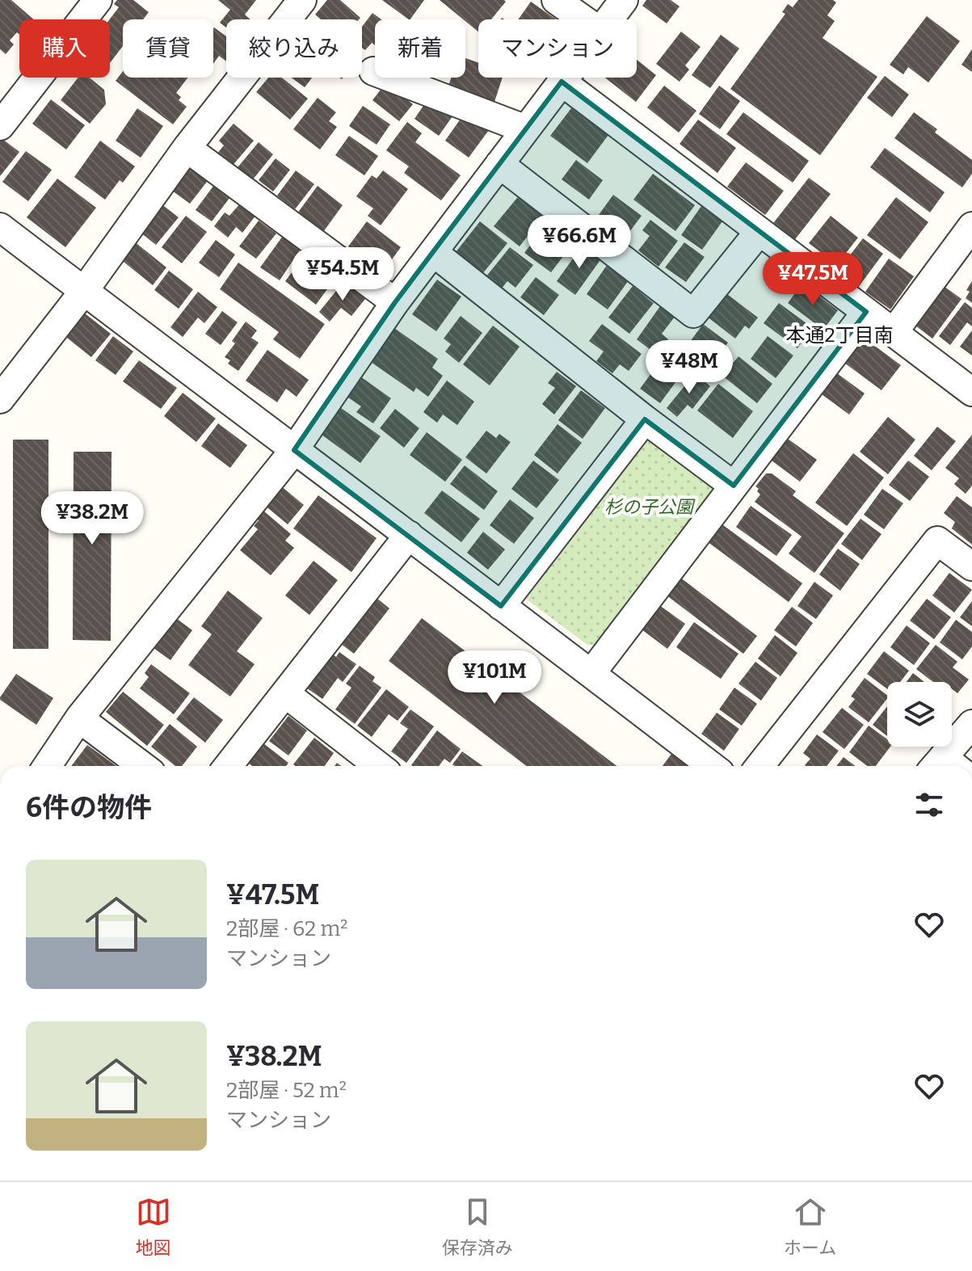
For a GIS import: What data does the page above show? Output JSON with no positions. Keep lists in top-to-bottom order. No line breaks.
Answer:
{"districts":["本通2丁目南"],"parks":["杉の子公園"],"page":{"chip":["購入","賃貸","絞り込み","新着","マンション"],"price":["¥66.6M","¥54.5M","¥47.5M","¥48M","¥38.2M","¥101M"],"heading":"6件の物件","list":[{"name":"¥47.5M","note":"2部屋 · 62 m² · マンション"},{"name":"¥38.2M","note":"2部屋 · 52 m² · マンション"}],"tabs":["地図","保存済み","ホーム"]}}
